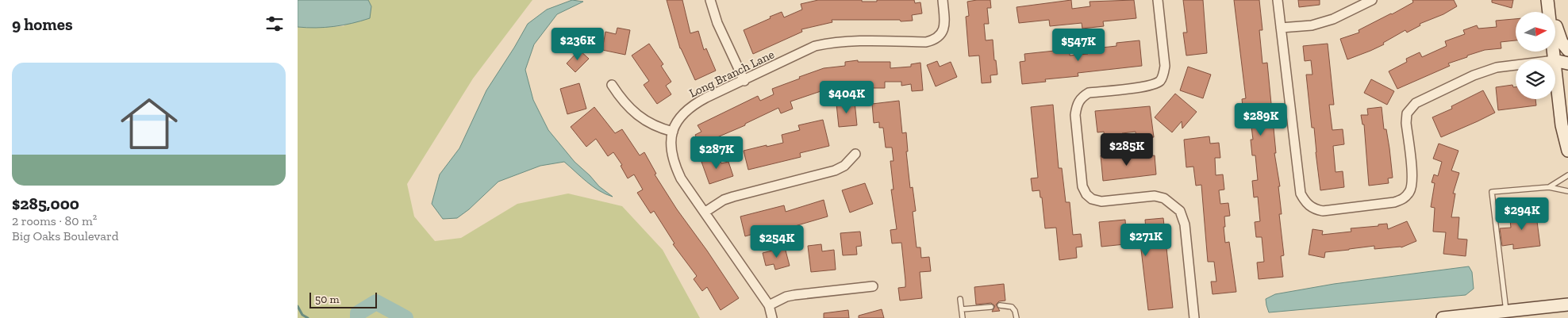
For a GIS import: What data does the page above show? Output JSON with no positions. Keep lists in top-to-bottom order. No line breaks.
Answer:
{"streets":{"street":["Long Branch Lane"]},"scale_bar":"50 m","north":"right","page":{"heading":"9 homes","price":["$236K","$547K","$404K","$289K","$285K","$287K","$294K","$271K","$254K"],"list":[{"name":"$285,000","note":"2 rooms · 80 m² · Big Oaks Boulevard"}],"scale":"50 m"}}
